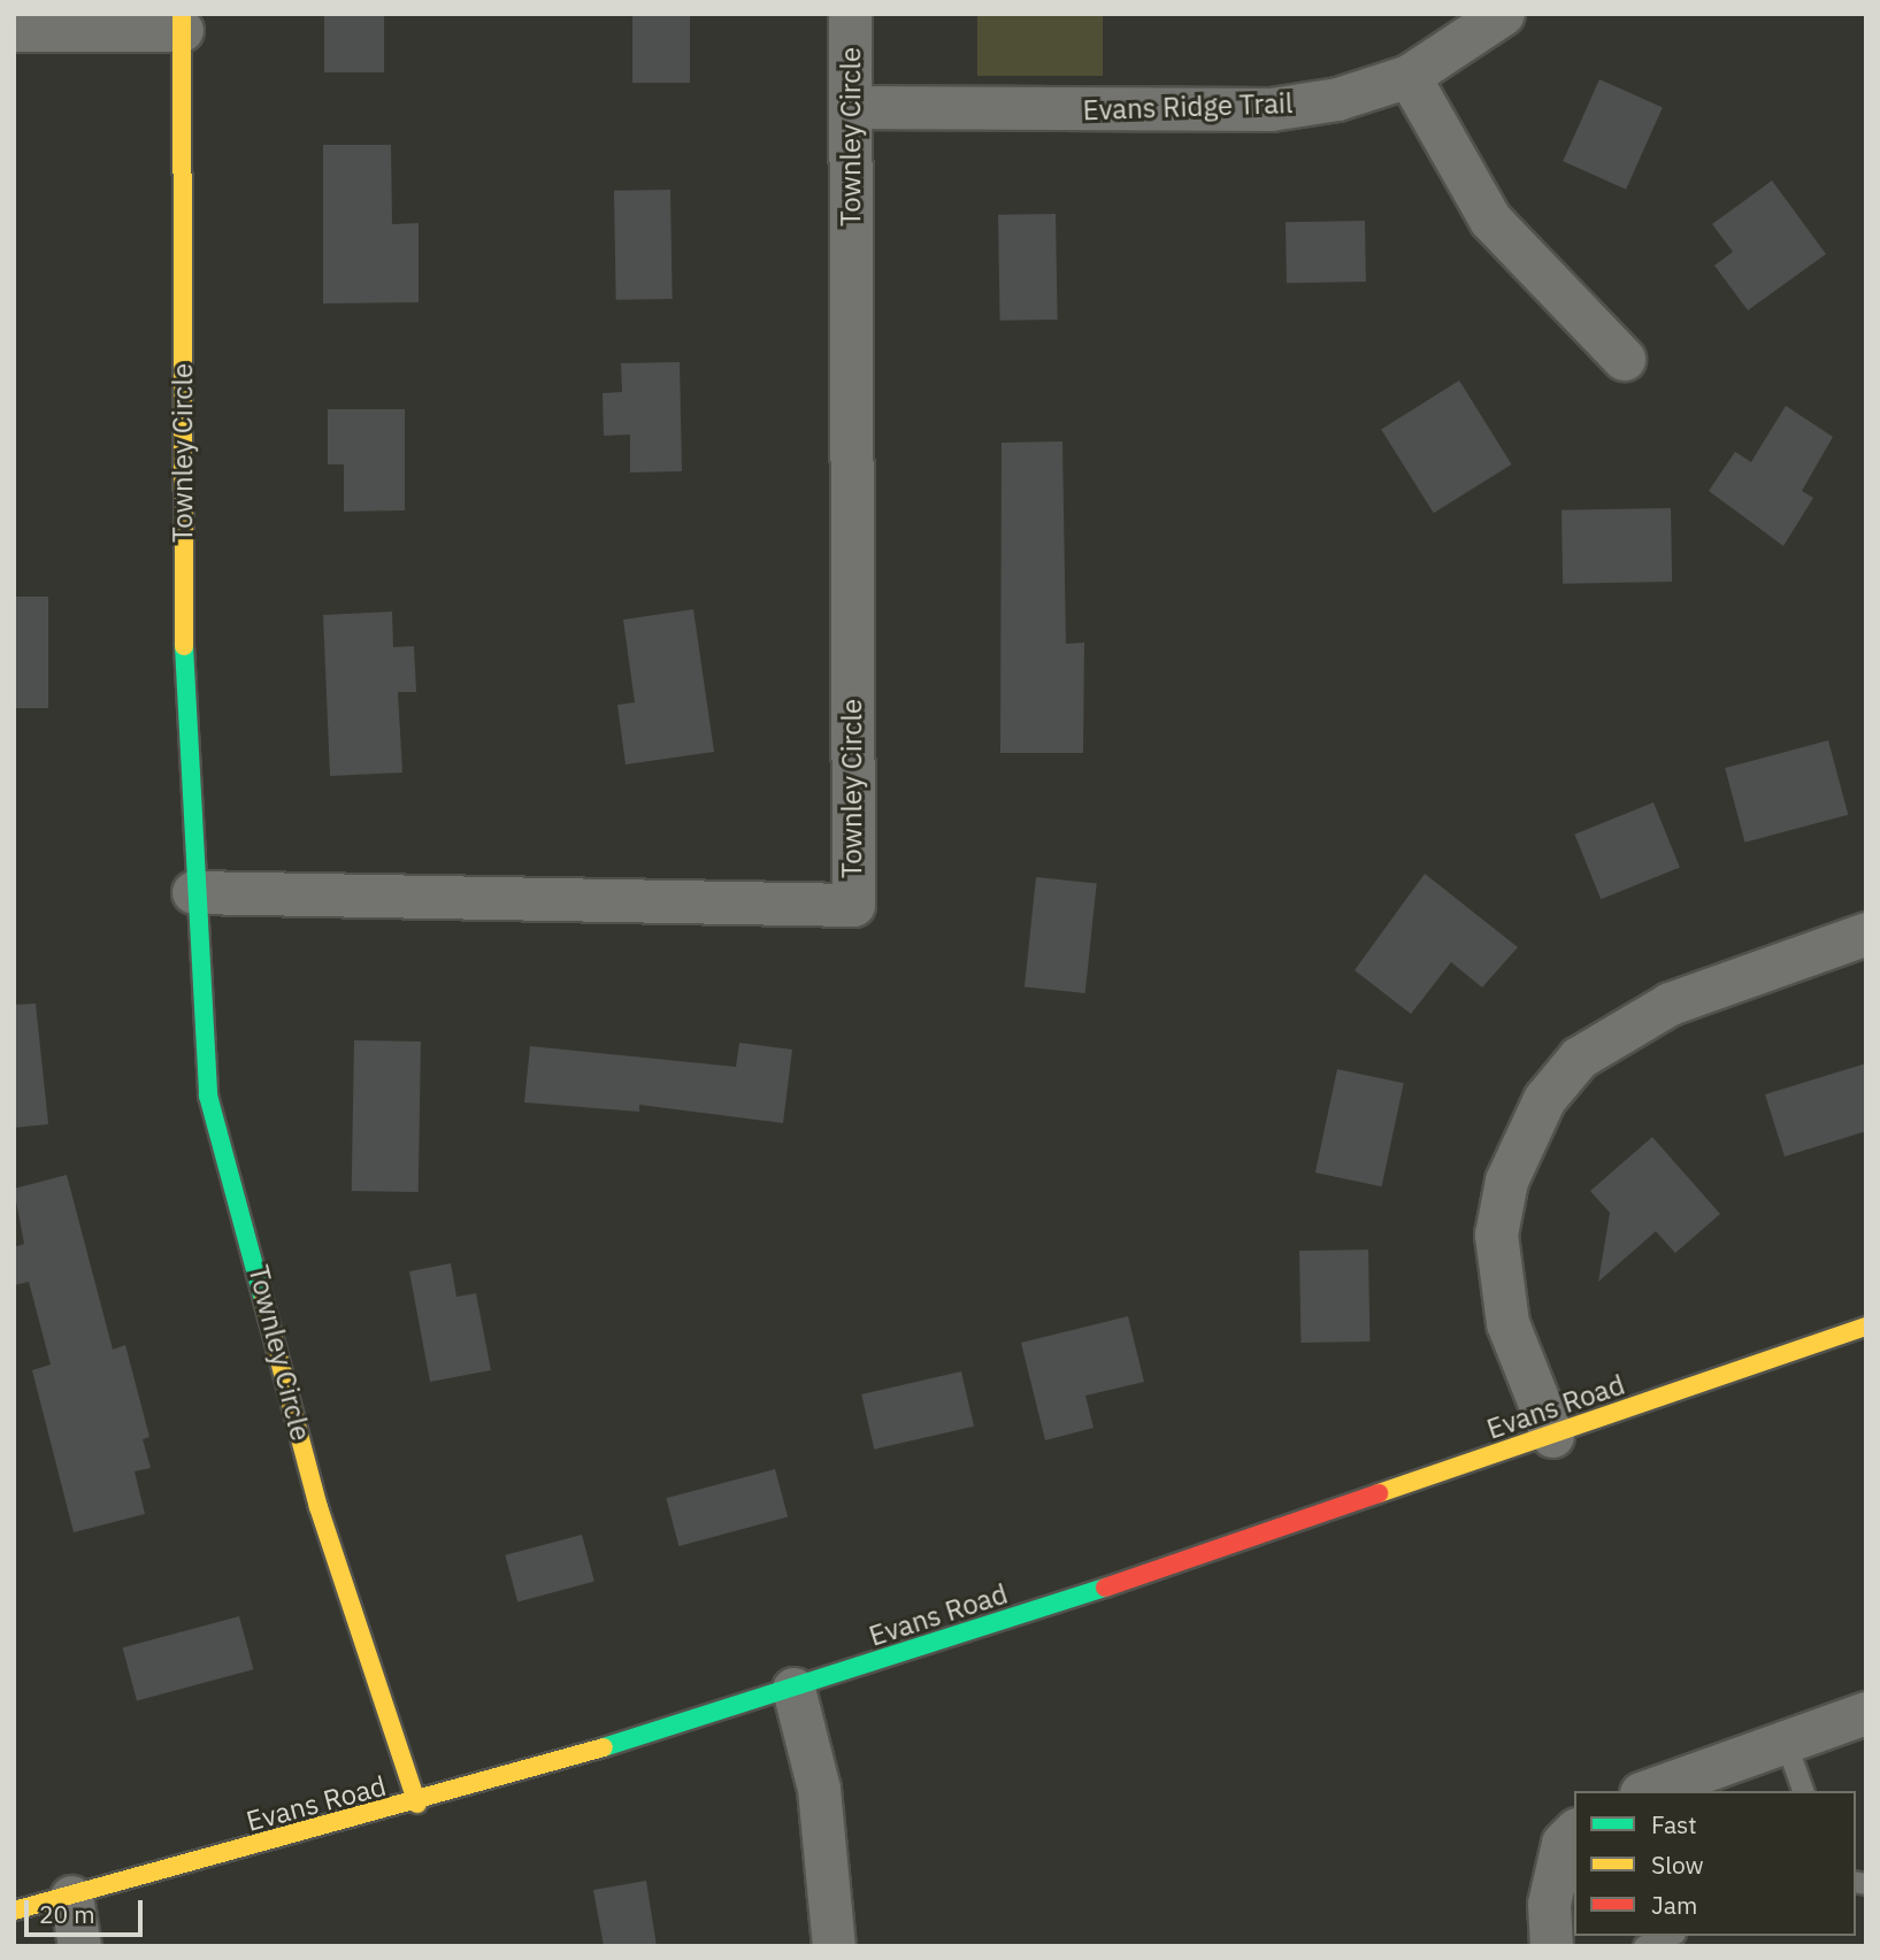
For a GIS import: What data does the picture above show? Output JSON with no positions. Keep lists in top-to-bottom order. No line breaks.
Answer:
{"streets":{"street":["Evans Ridge Trail","Townley Circle","Evans Road"]},"crossings":[["Evans Ridge Trail","Townley Circle"],["Townley Circle","Evans Road"]],"legend":["Fast","Slow","Jam"],"scale_bar":"20 m"}
